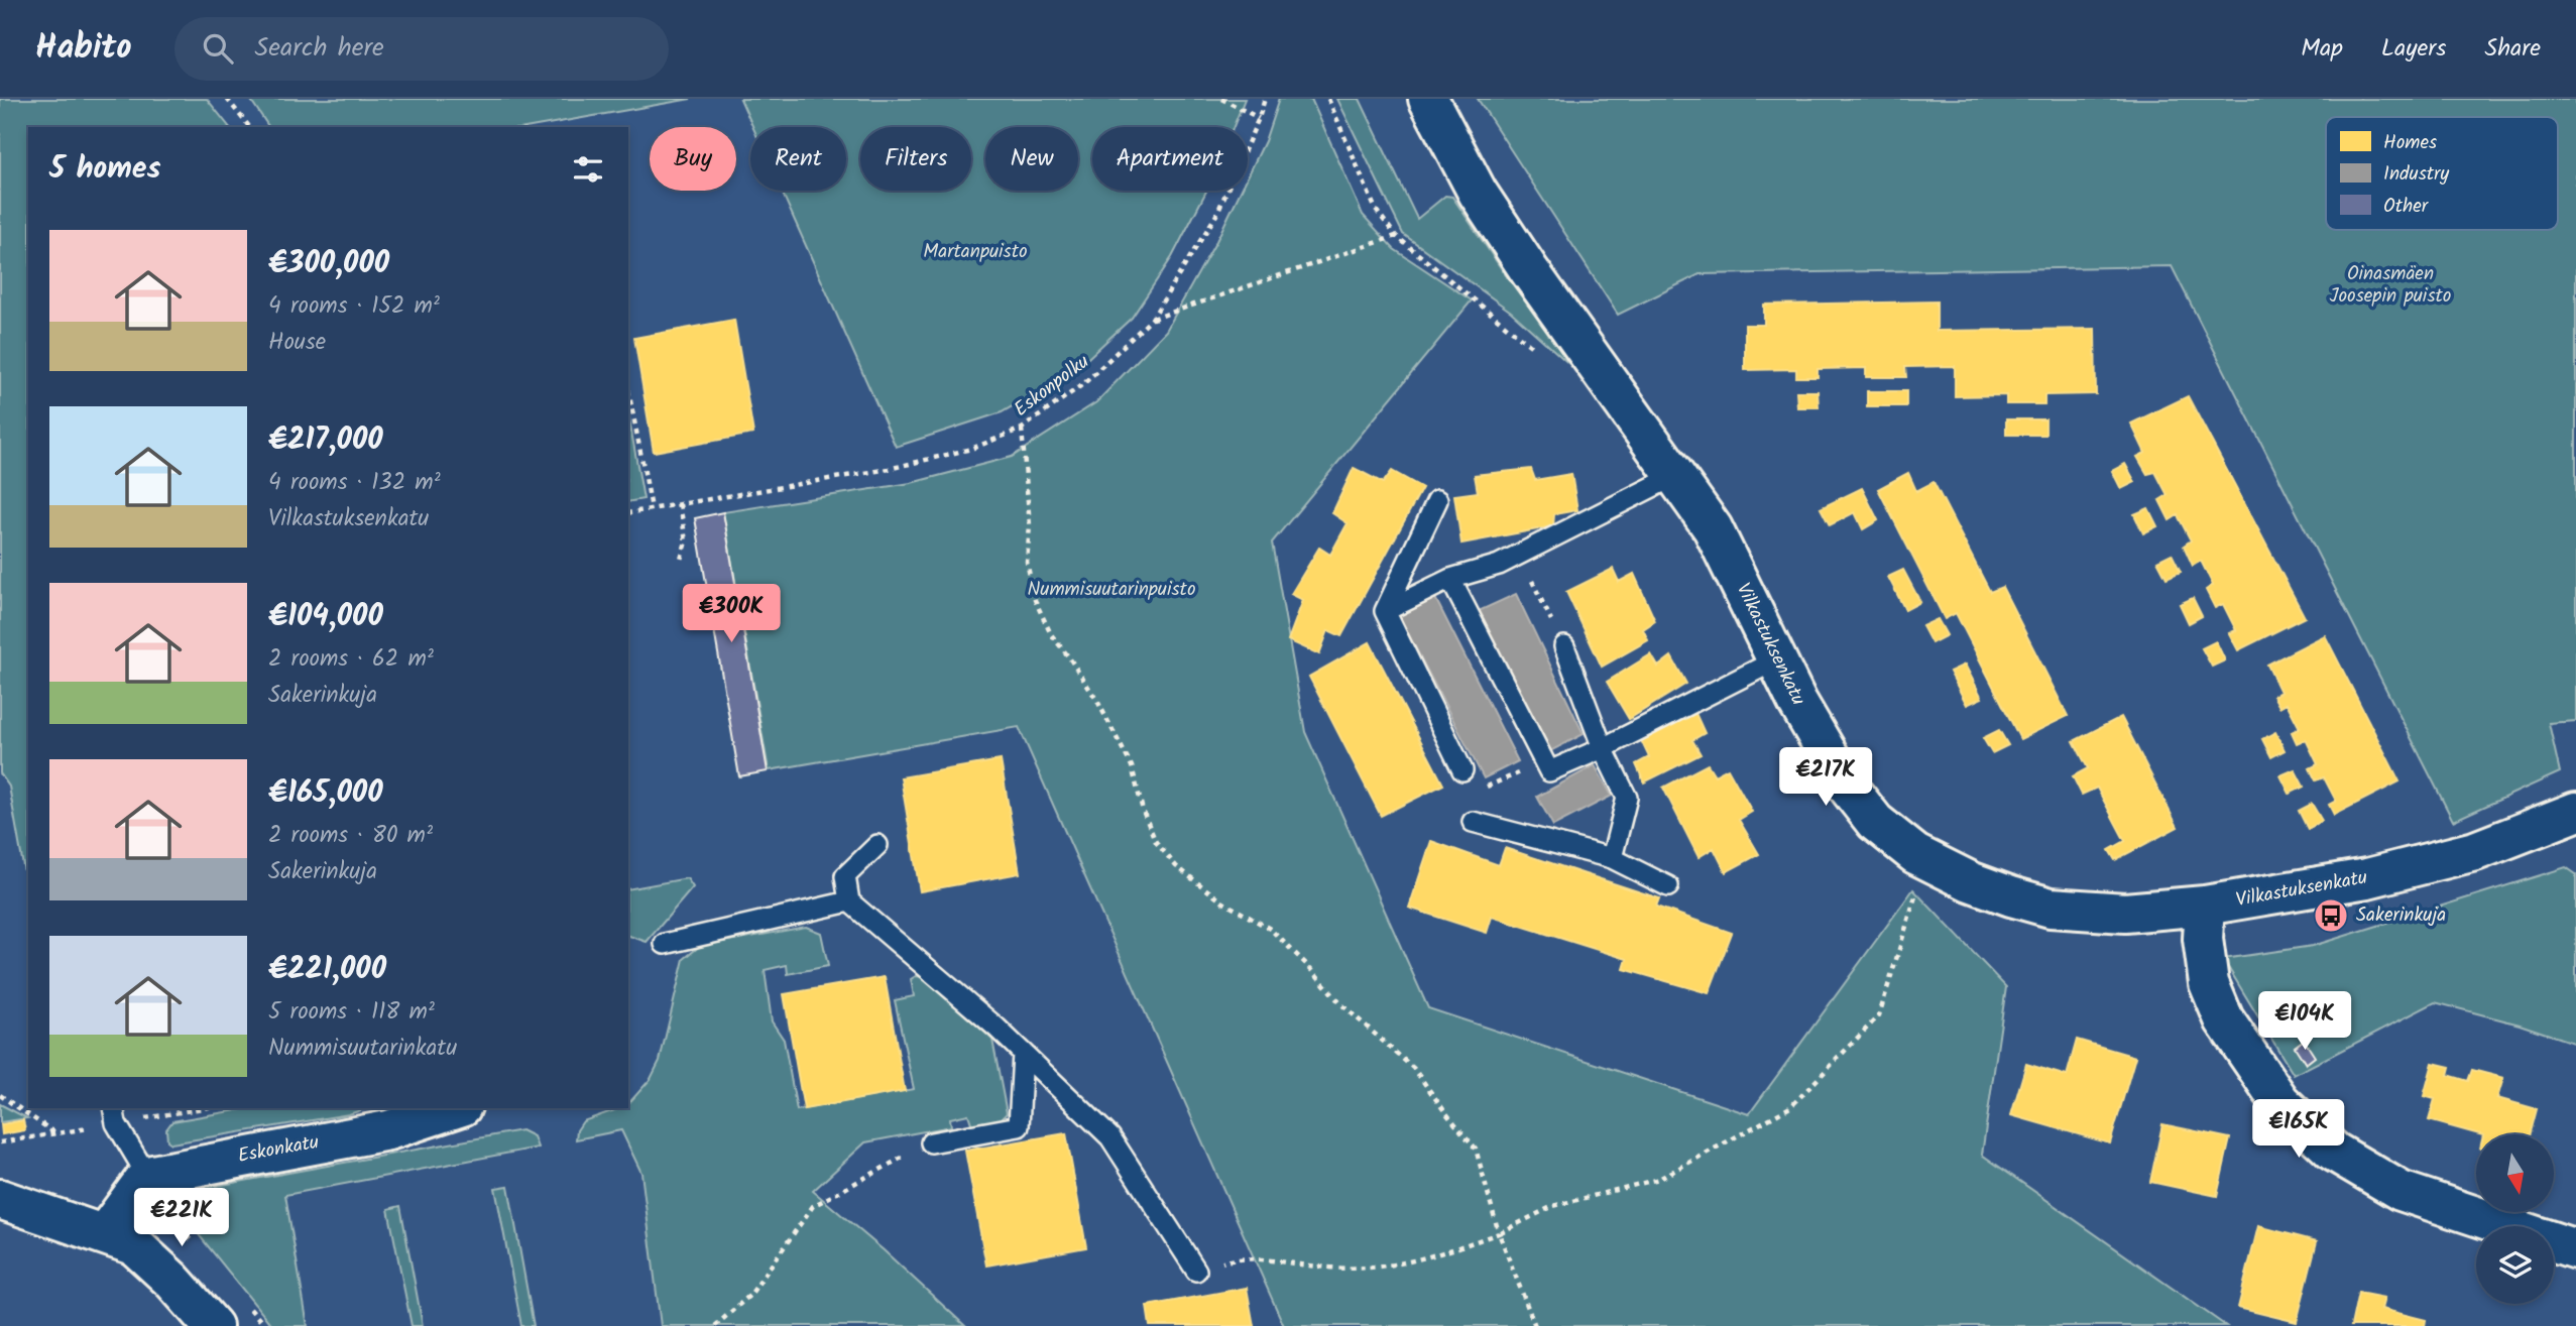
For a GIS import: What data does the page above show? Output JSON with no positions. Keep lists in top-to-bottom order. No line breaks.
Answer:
{"streets":{"street":["Vilkastuksenkatu","Eskonkatu"],"path":["Eskonpolku"]},"parks":["Martanpuisto","Oinasmäen Joosepin puisto","Nummisuutarinpuisto"],"places":{"bus stop":["Sakerinkuja"]},"legend":["Homes","Industry","Other"],"north":"bottom","page":{"header":"Habito","search":"Search here","nav":["Map","Layers","Share"],"chip":["Buy","Rent","Filters","New","Apartment"],"heading":"5 homes","list":[{"name":"€300,000","note":"4 rooms · 152 m² · House"},{"name":"€217,000","note":"4 rooms · 132 m² · Vilkastuksenkatu"},{"name":"€104,000","note":"2 rooms · 62 m² · Sakerinkuja"},{"name":"€165,000","note":"2 rooms · 80 m² · Sakerinkuja"},{"name":"€221,000","note":"5 rooms · 118 m² · Nummisuutarinkatu"}],"price":["€300K","€217K","€104K","€165K","€221K"]}}
